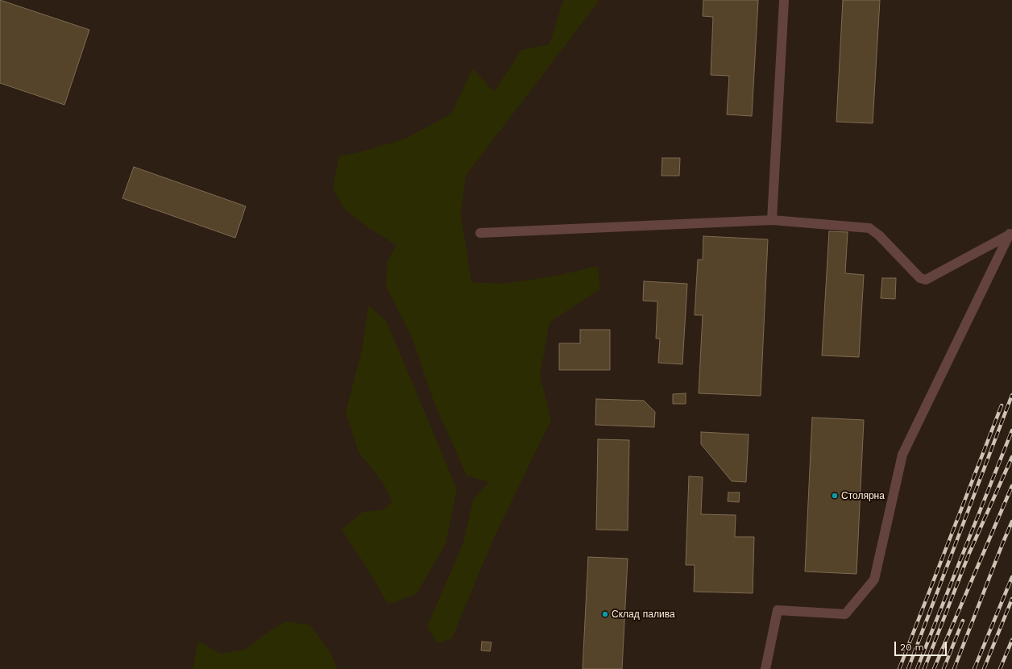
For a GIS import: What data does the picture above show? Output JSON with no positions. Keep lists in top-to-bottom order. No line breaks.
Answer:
{"places":["Столярна","Склад палива"],"scale_bar":"20 m"}
